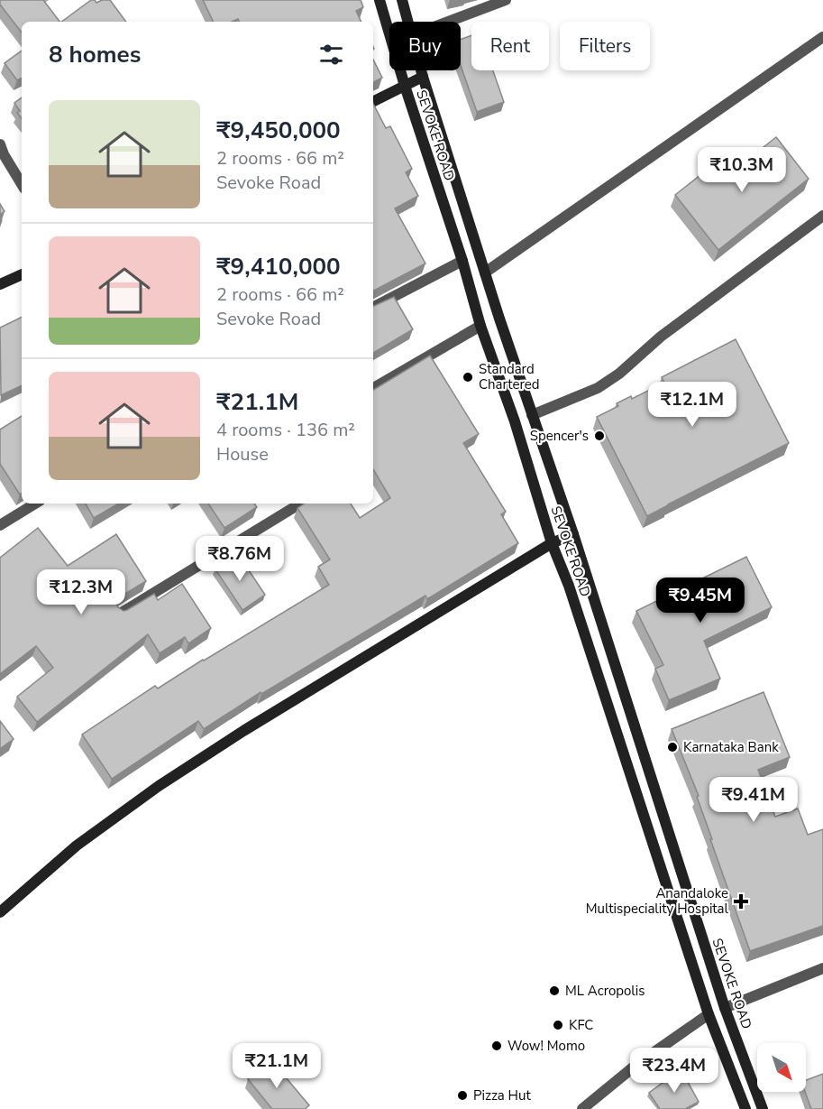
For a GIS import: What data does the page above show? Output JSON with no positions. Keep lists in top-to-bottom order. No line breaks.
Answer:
{"streets":{"main road":["SEVOKE ROAD"]},"places":{"other":["Standard Chartered","Spencer's","Karnataka Bank","ML Acropolis","KFC","Wow! Momo","Pizza Hut"],"health":["Anandaloke Multispeciality Hospital"]},"north":"bottom right","page":{"chip":["Buy","Rent","Filters"],"heading":"8 homes","list":[{"name":"₹9,450,000","note":"2 rooms · 66 m² · Sevoke Road"},{"name":"₹9,410,000","note":"2 rooms · 66 m² · Sevoke Road"},{"name":"₹21.1M","note":"4 rooms · 136 m² · House"}],"price":["₹10.3M","₹12.1M","₹8.76M","₹12.3M","₹9.45M","₹9.41M","₹21.1M","₹23.4M"]}}
